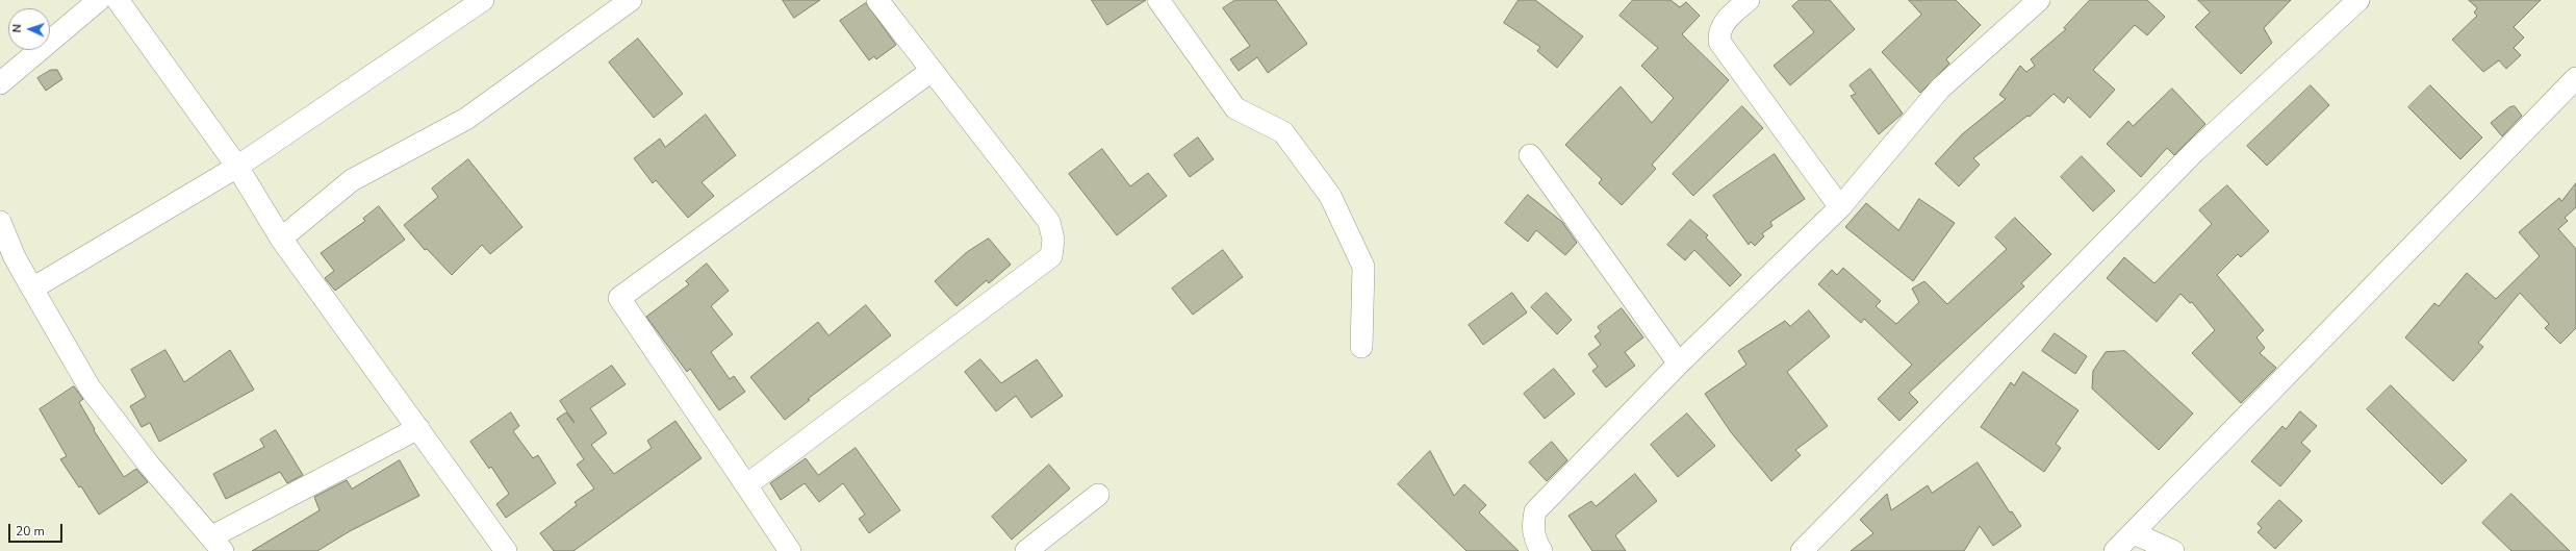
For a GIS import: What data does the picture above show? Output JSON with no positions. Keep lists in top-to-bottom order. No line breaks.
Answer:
{"scale_bar":"20 m","north":"left"}
